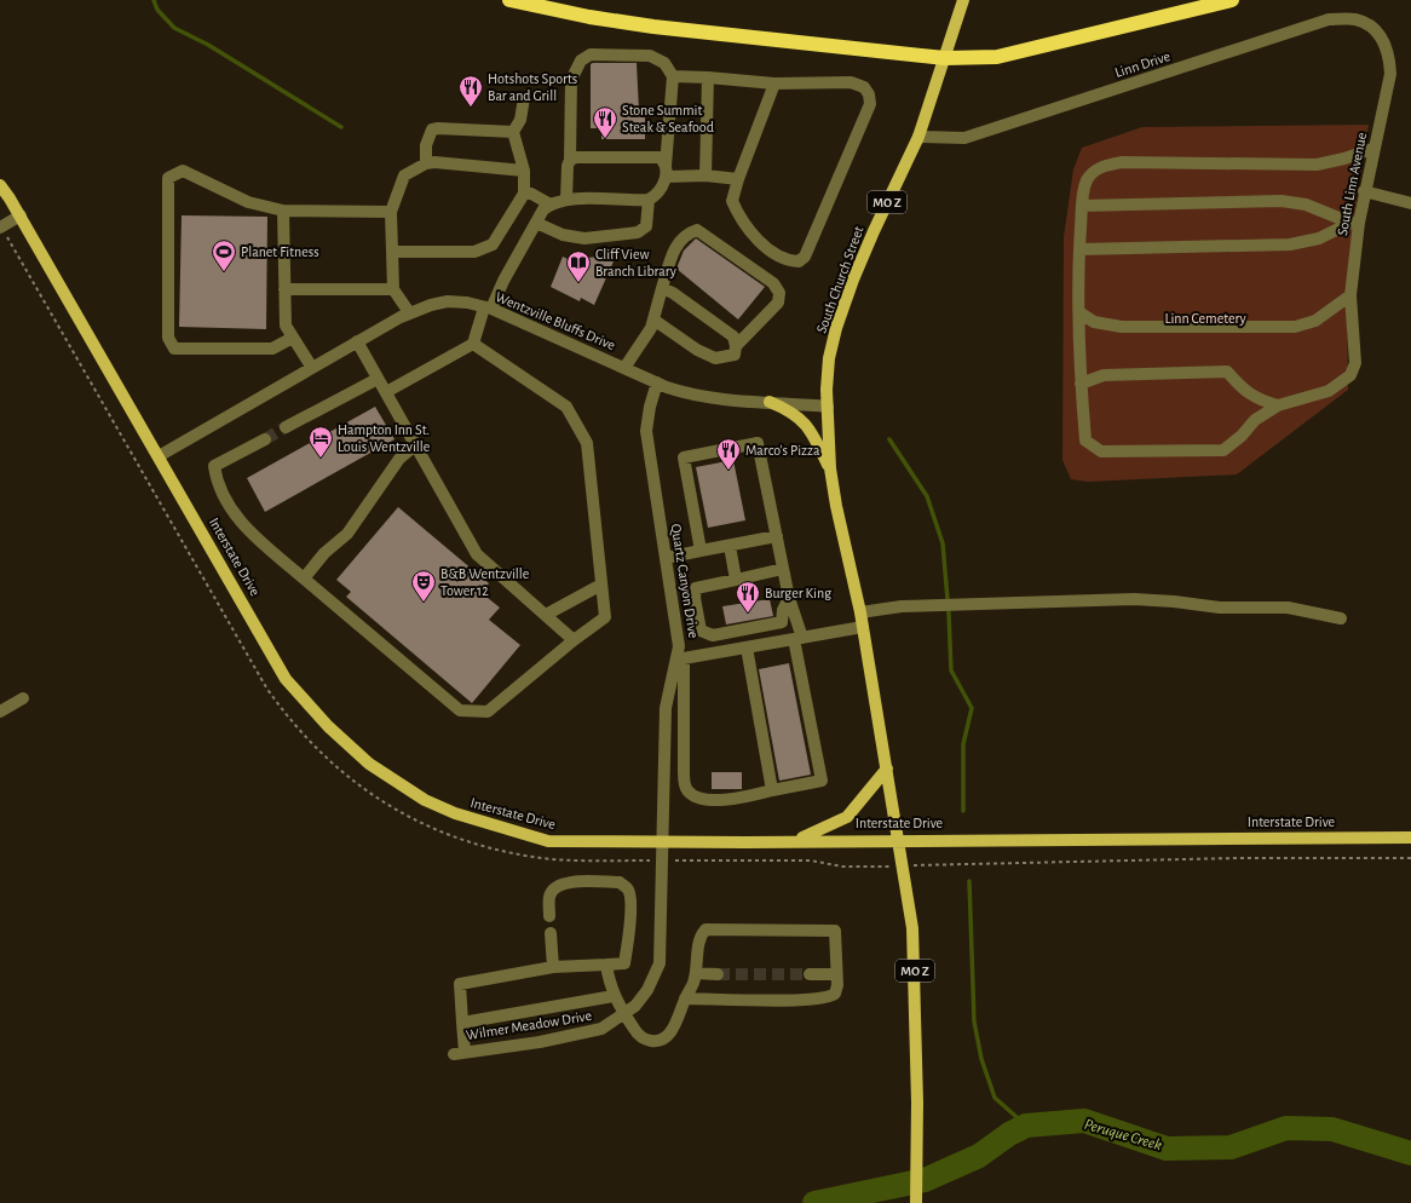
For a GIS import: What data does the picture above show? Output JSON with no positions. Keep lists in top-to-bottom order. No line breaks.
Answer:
{"streets":{"main road":["MO Z","South Church Street","Interstate Drive"],"street":["Linn Drive","South Linn Avenue","Wentzville Bluffs Drive","Quartz Canyon Drive","Wilmer Meadow Drive"]},"crossings":[["Linn Drive","South Linn Avenue"],["Linn Drive","South Church Street"],["MO Z","South Church Street"],["MO Z","Interstate Drive"],["South Church Street","Wentzville Bluffs Drive"],["Wentzville Bluffs Drive","Interstate Drive"],["Wentzville Bluffs Drive","Quartz Canyon Drive"],["Interstate Drive","Quartz Canyon Drive"],["Interstate Drive","Wilmer Meadow Drive"],["Quartz Canyon Drive","Wilmer Meadow Drive"]],"water":["Peruque Creek"],"parks":["Linn Cemetery"],"places":{"restaurant":["Hotshots Sports Bar and Grill","Stone Summit Steak & Seafood","Marco's Pizza","Burger King"],"sports":["Planet Fitness"],"library":["Cliff View Branch Library"],"hotel":["Hampton Inn St. Louis Wentzville"],"theatre":["B&B Wentzville Tower 12"]}}
